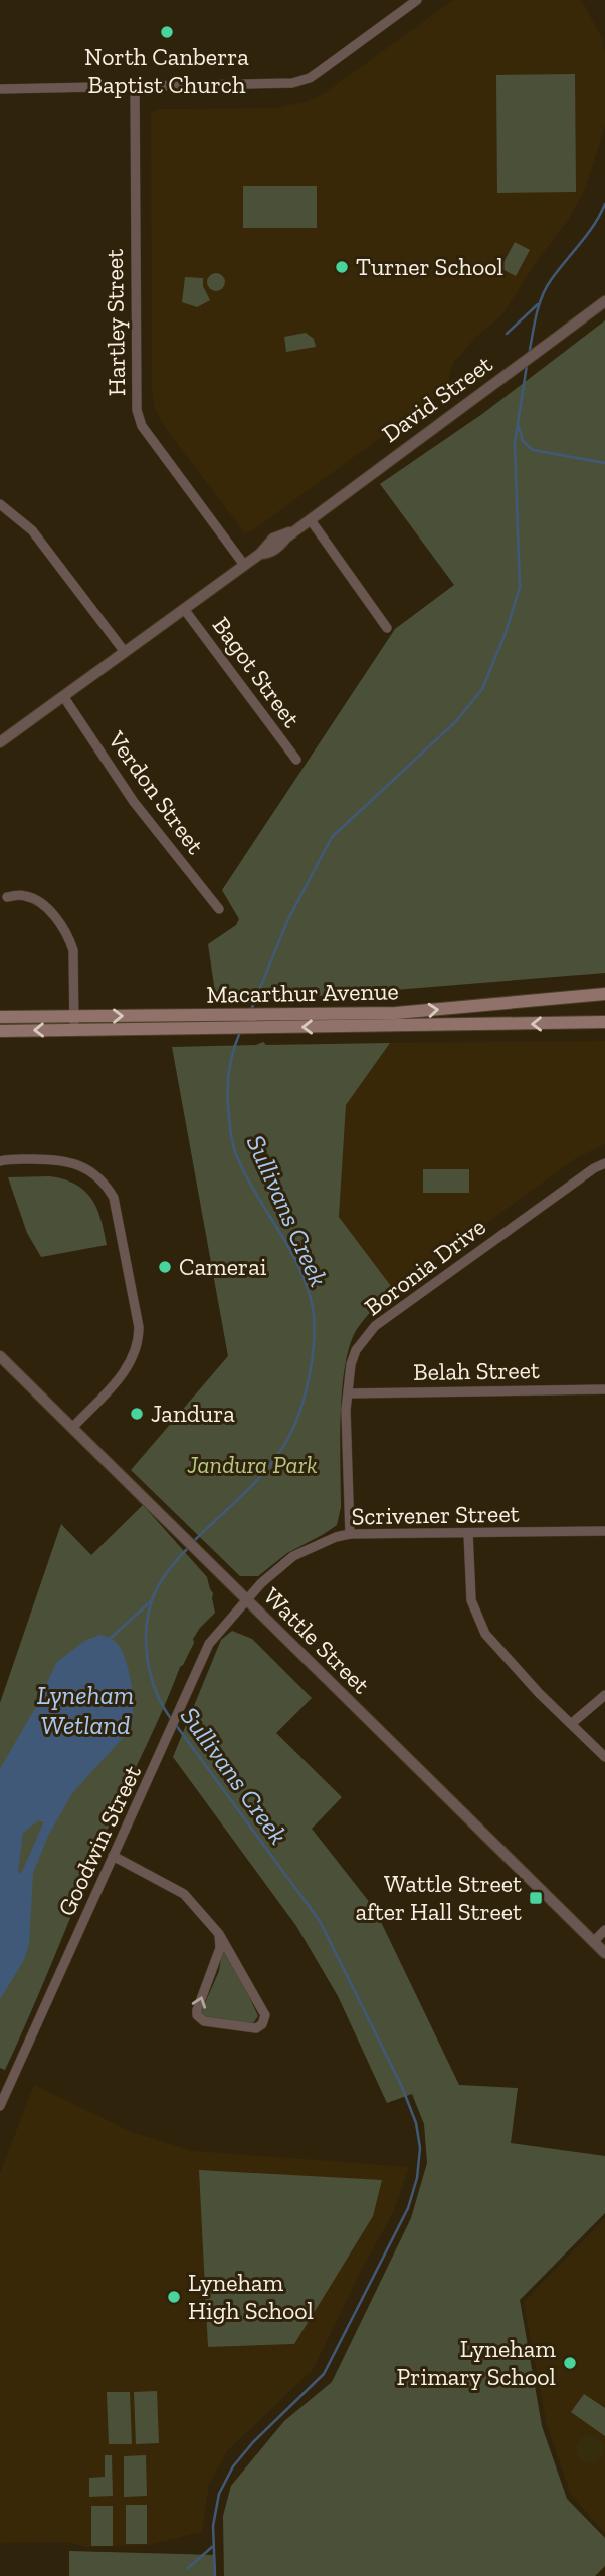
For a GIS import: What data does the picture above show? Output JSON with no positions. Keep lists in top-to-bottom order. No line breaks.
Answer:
{"streets":{"main road":["Macarthur Avenue"],"street":["Hartley Street","David Street","Bagot Street","Verdon Street","Boronia Drive","Belah Street","Scrivener Street","Wattle Street","Goodwin Street"]},"crossings":[["Hartley Street","David Street"],["David Street","Bagot Street"],["David Street","Verdon Street"],["Boronia Drive","Belah Street"],["Boronia Drive","Scrivener Street"],["Scrivener Street","Wattle Street"],["Scrivener Street","Goodwin Street"],["Wattle Street","Goodwin Street"]],"water":["Sullivans Creek","Lyneham Wetland"],"parks":["Jandura Park"],"places":{"other":["North Canberra Baptist Church","Turner School","Camerai","Jandura","Lyneham High School","Lyneham Primary School"],"transit":["Wattle Street after Hall Street"]}}
